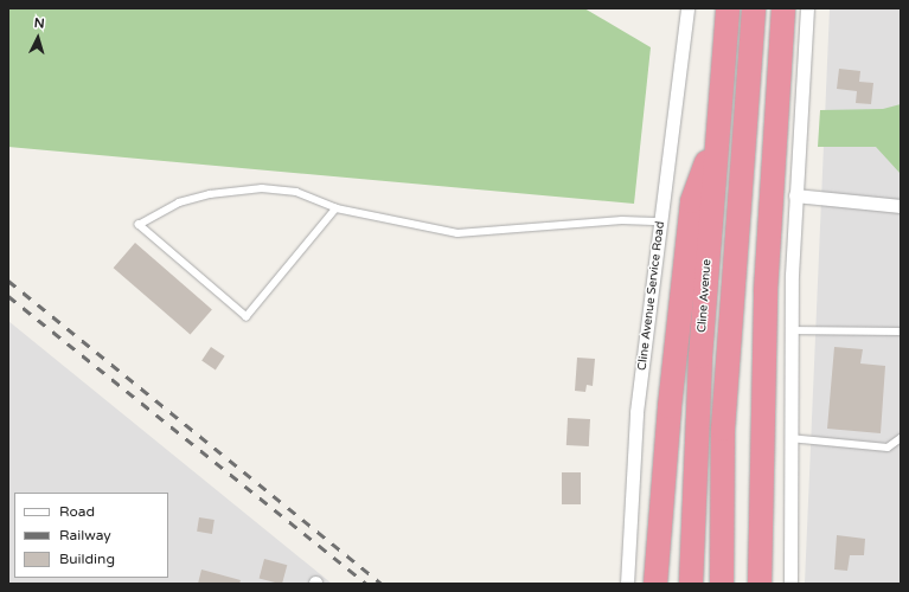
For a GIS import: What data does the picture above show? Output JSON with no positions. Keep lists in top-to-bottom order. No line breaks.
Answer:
{"streets":{"highway":["Cline Avenue"],"street":["Cline Avenue Service Road"]},"legend":["Road","Railway","Building"],"north":"top"}
